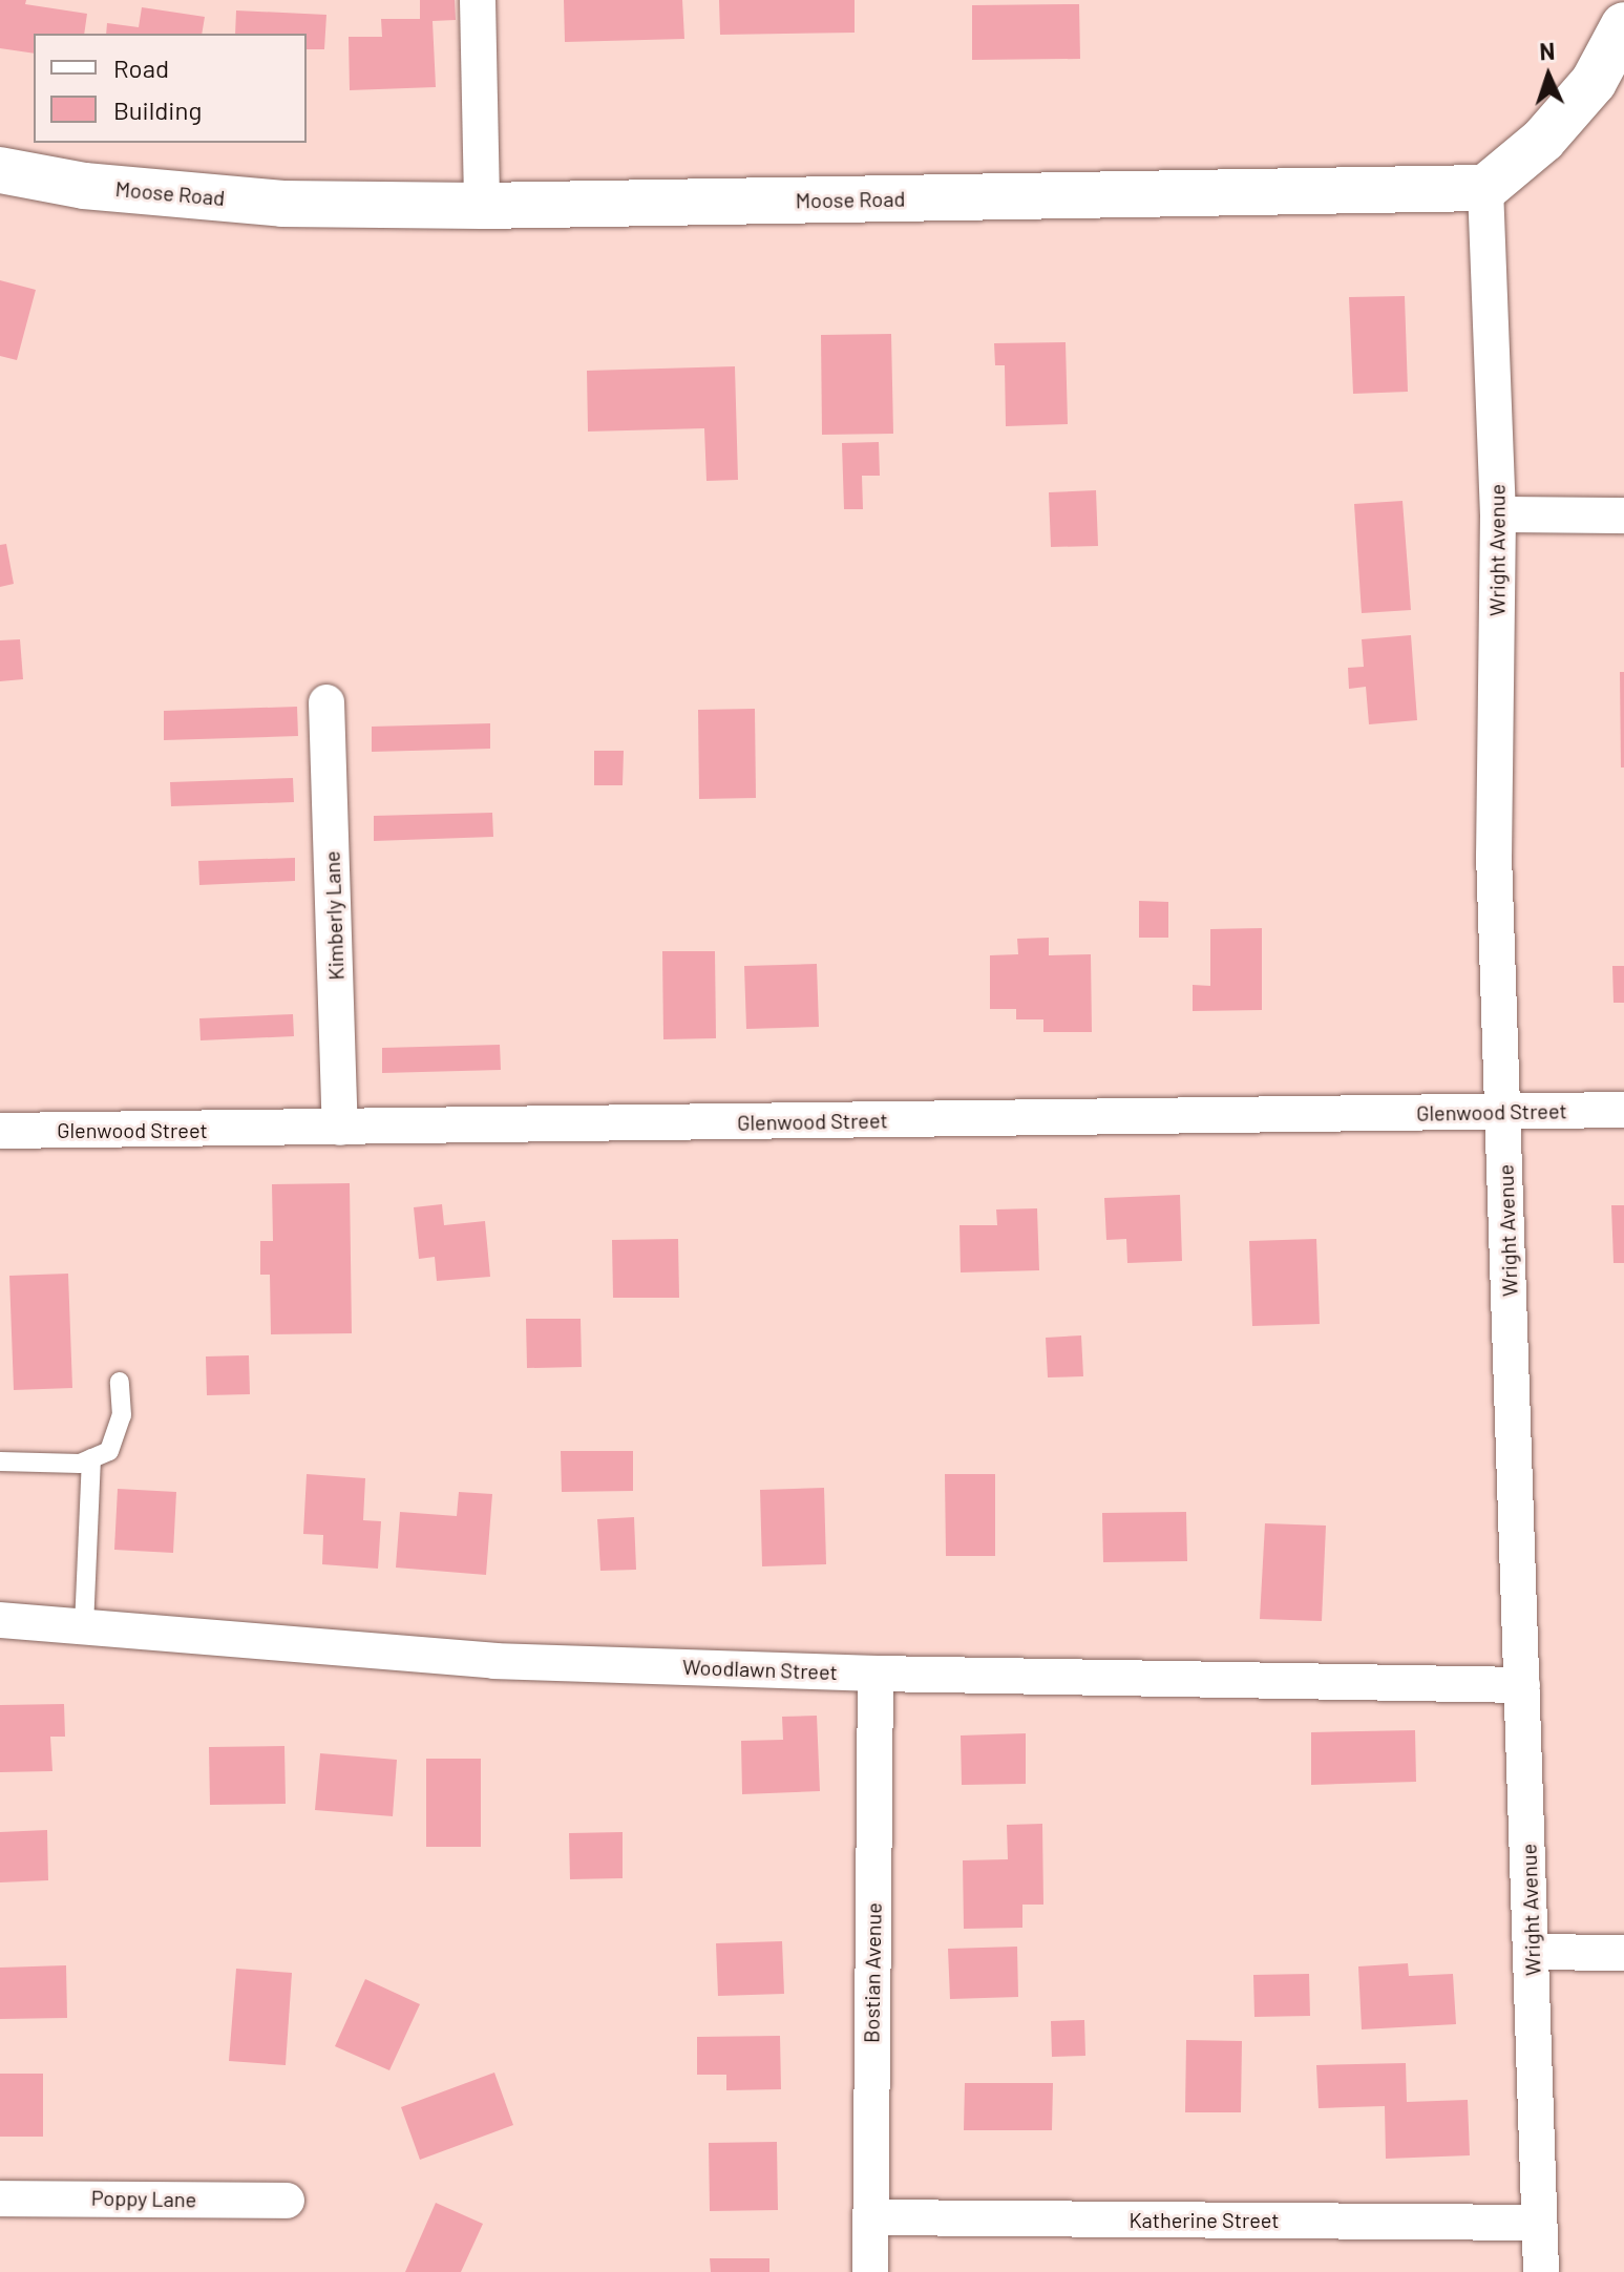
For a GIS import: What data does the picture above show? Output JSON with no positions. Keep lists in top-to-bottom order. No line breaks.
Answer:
{"streets":{"street":["Moose Road","Wright Avenue","Kimberly Lane","Glenwood Street","Woodlawn Street","Bostian Avenue","Poppy Lane","Katherine Street"]},"crossings":[["Moose Road","Wright Avenue"],["Wright Avenue","Glenwood Street"],["Wright Avenue","Woodlawn Street"],["Wright Avenue","Katherine Street"],["Kimberly Lane","Glenwood Street"],["Woodlawn Street","Bostian Avenue"],["Bostian Avenue","Katherine Street"]],"legend":["Road","Building"],"north":"top"}
